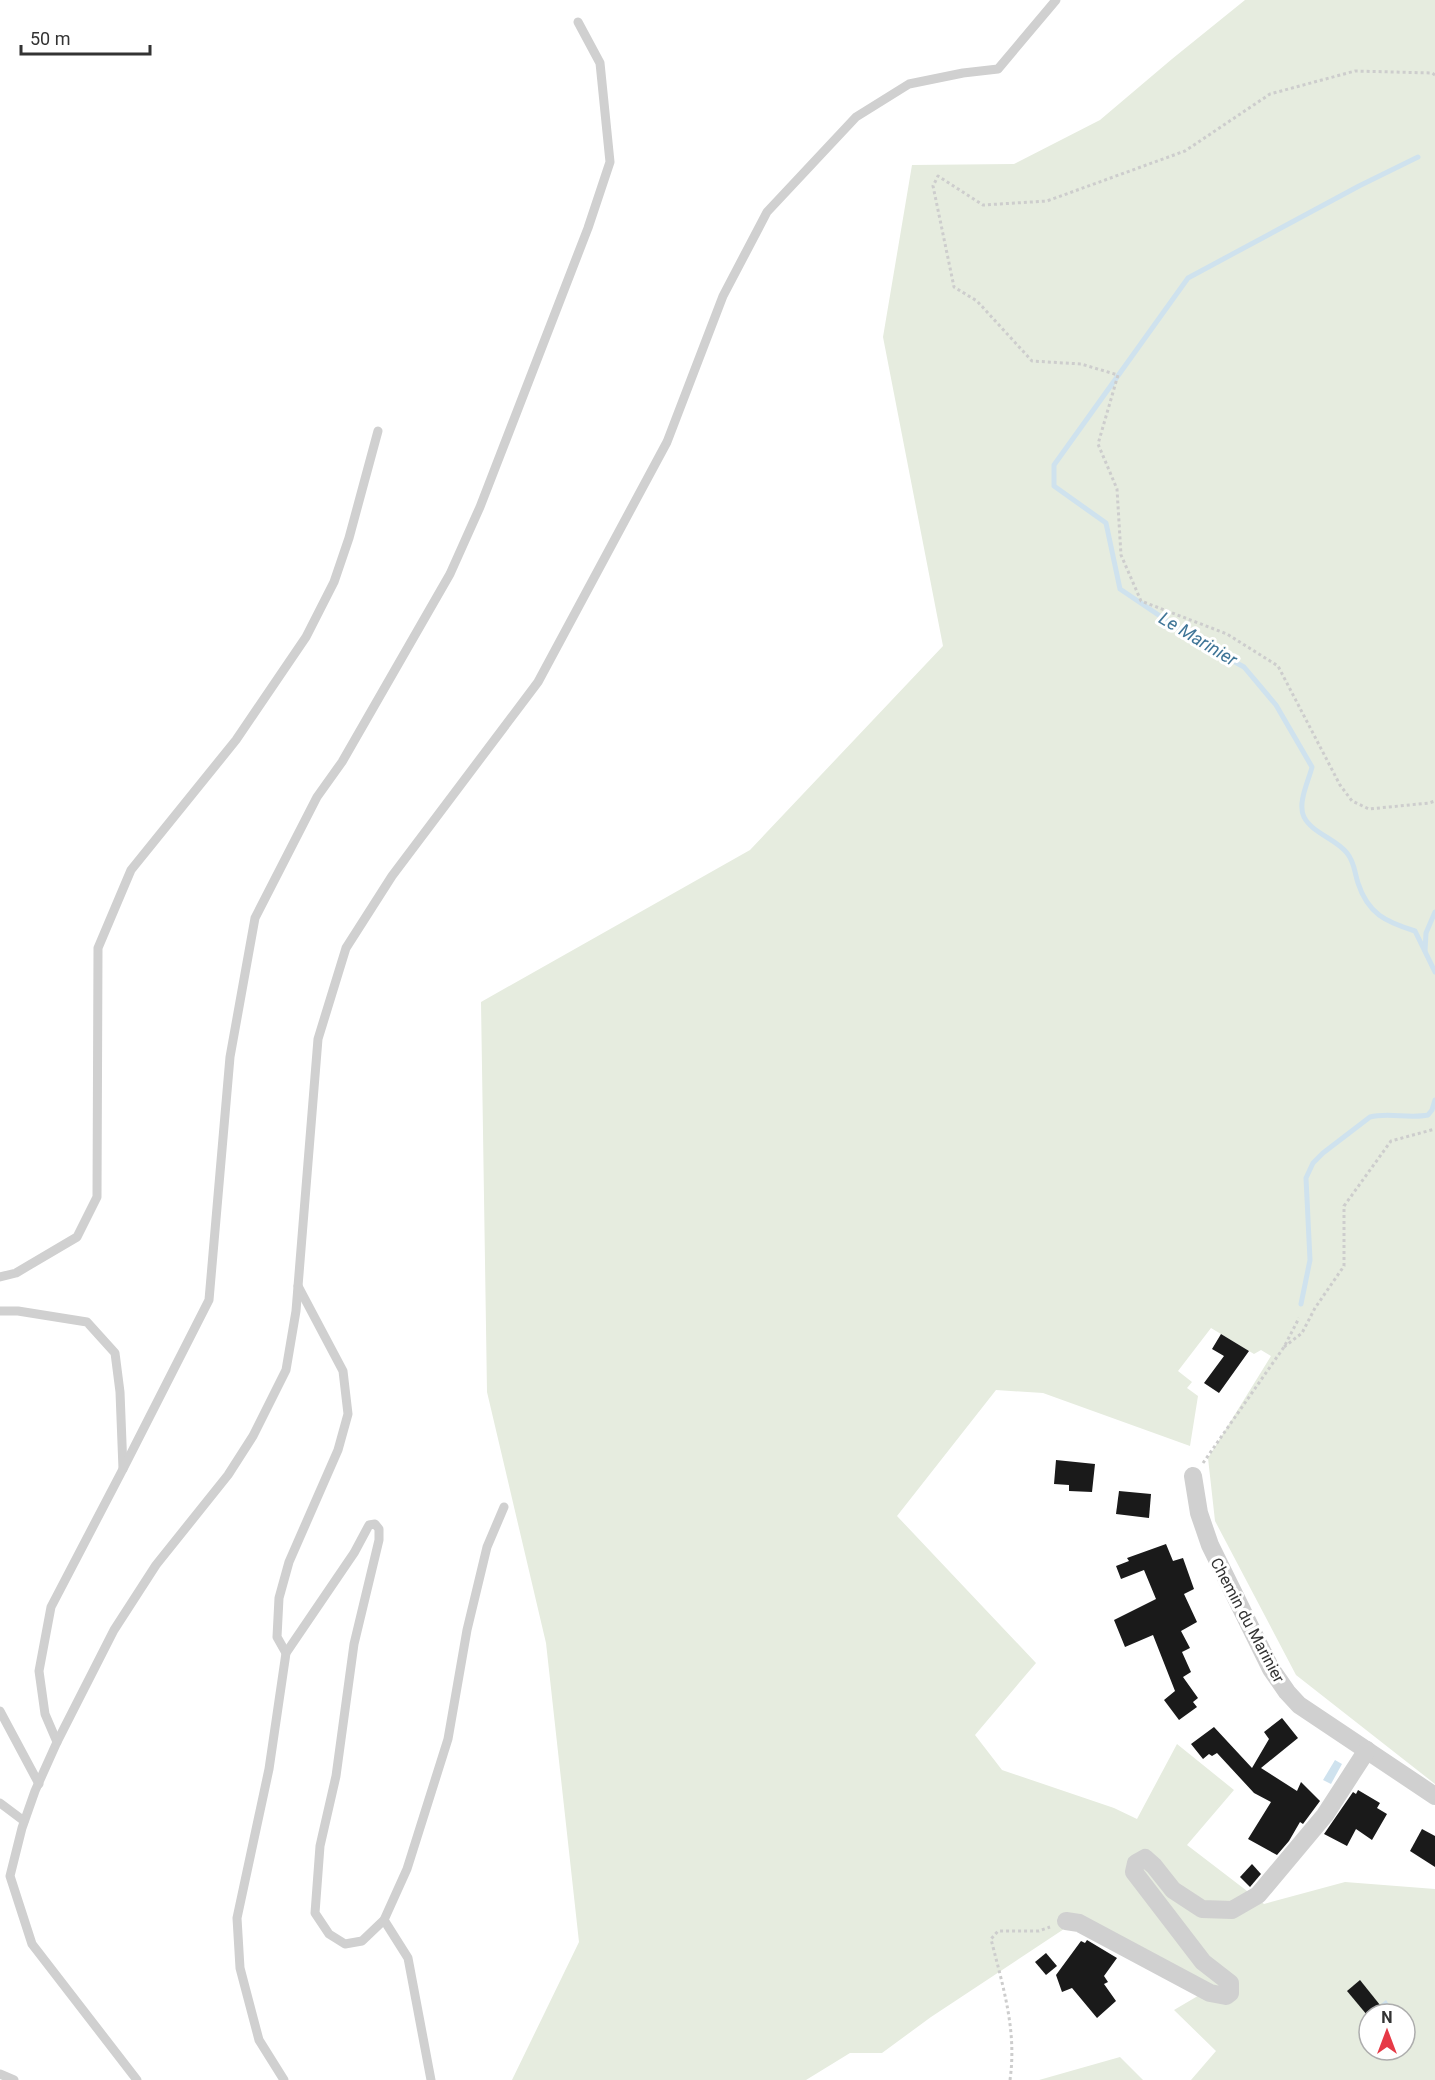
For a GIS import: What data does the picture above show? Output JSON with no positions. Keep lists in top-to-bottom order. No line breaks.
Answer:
{"streets":{"street":["Chemin du Marinier"]},"water":["Le Marinier"],"scale_bar":"50 m","north":"top"}
